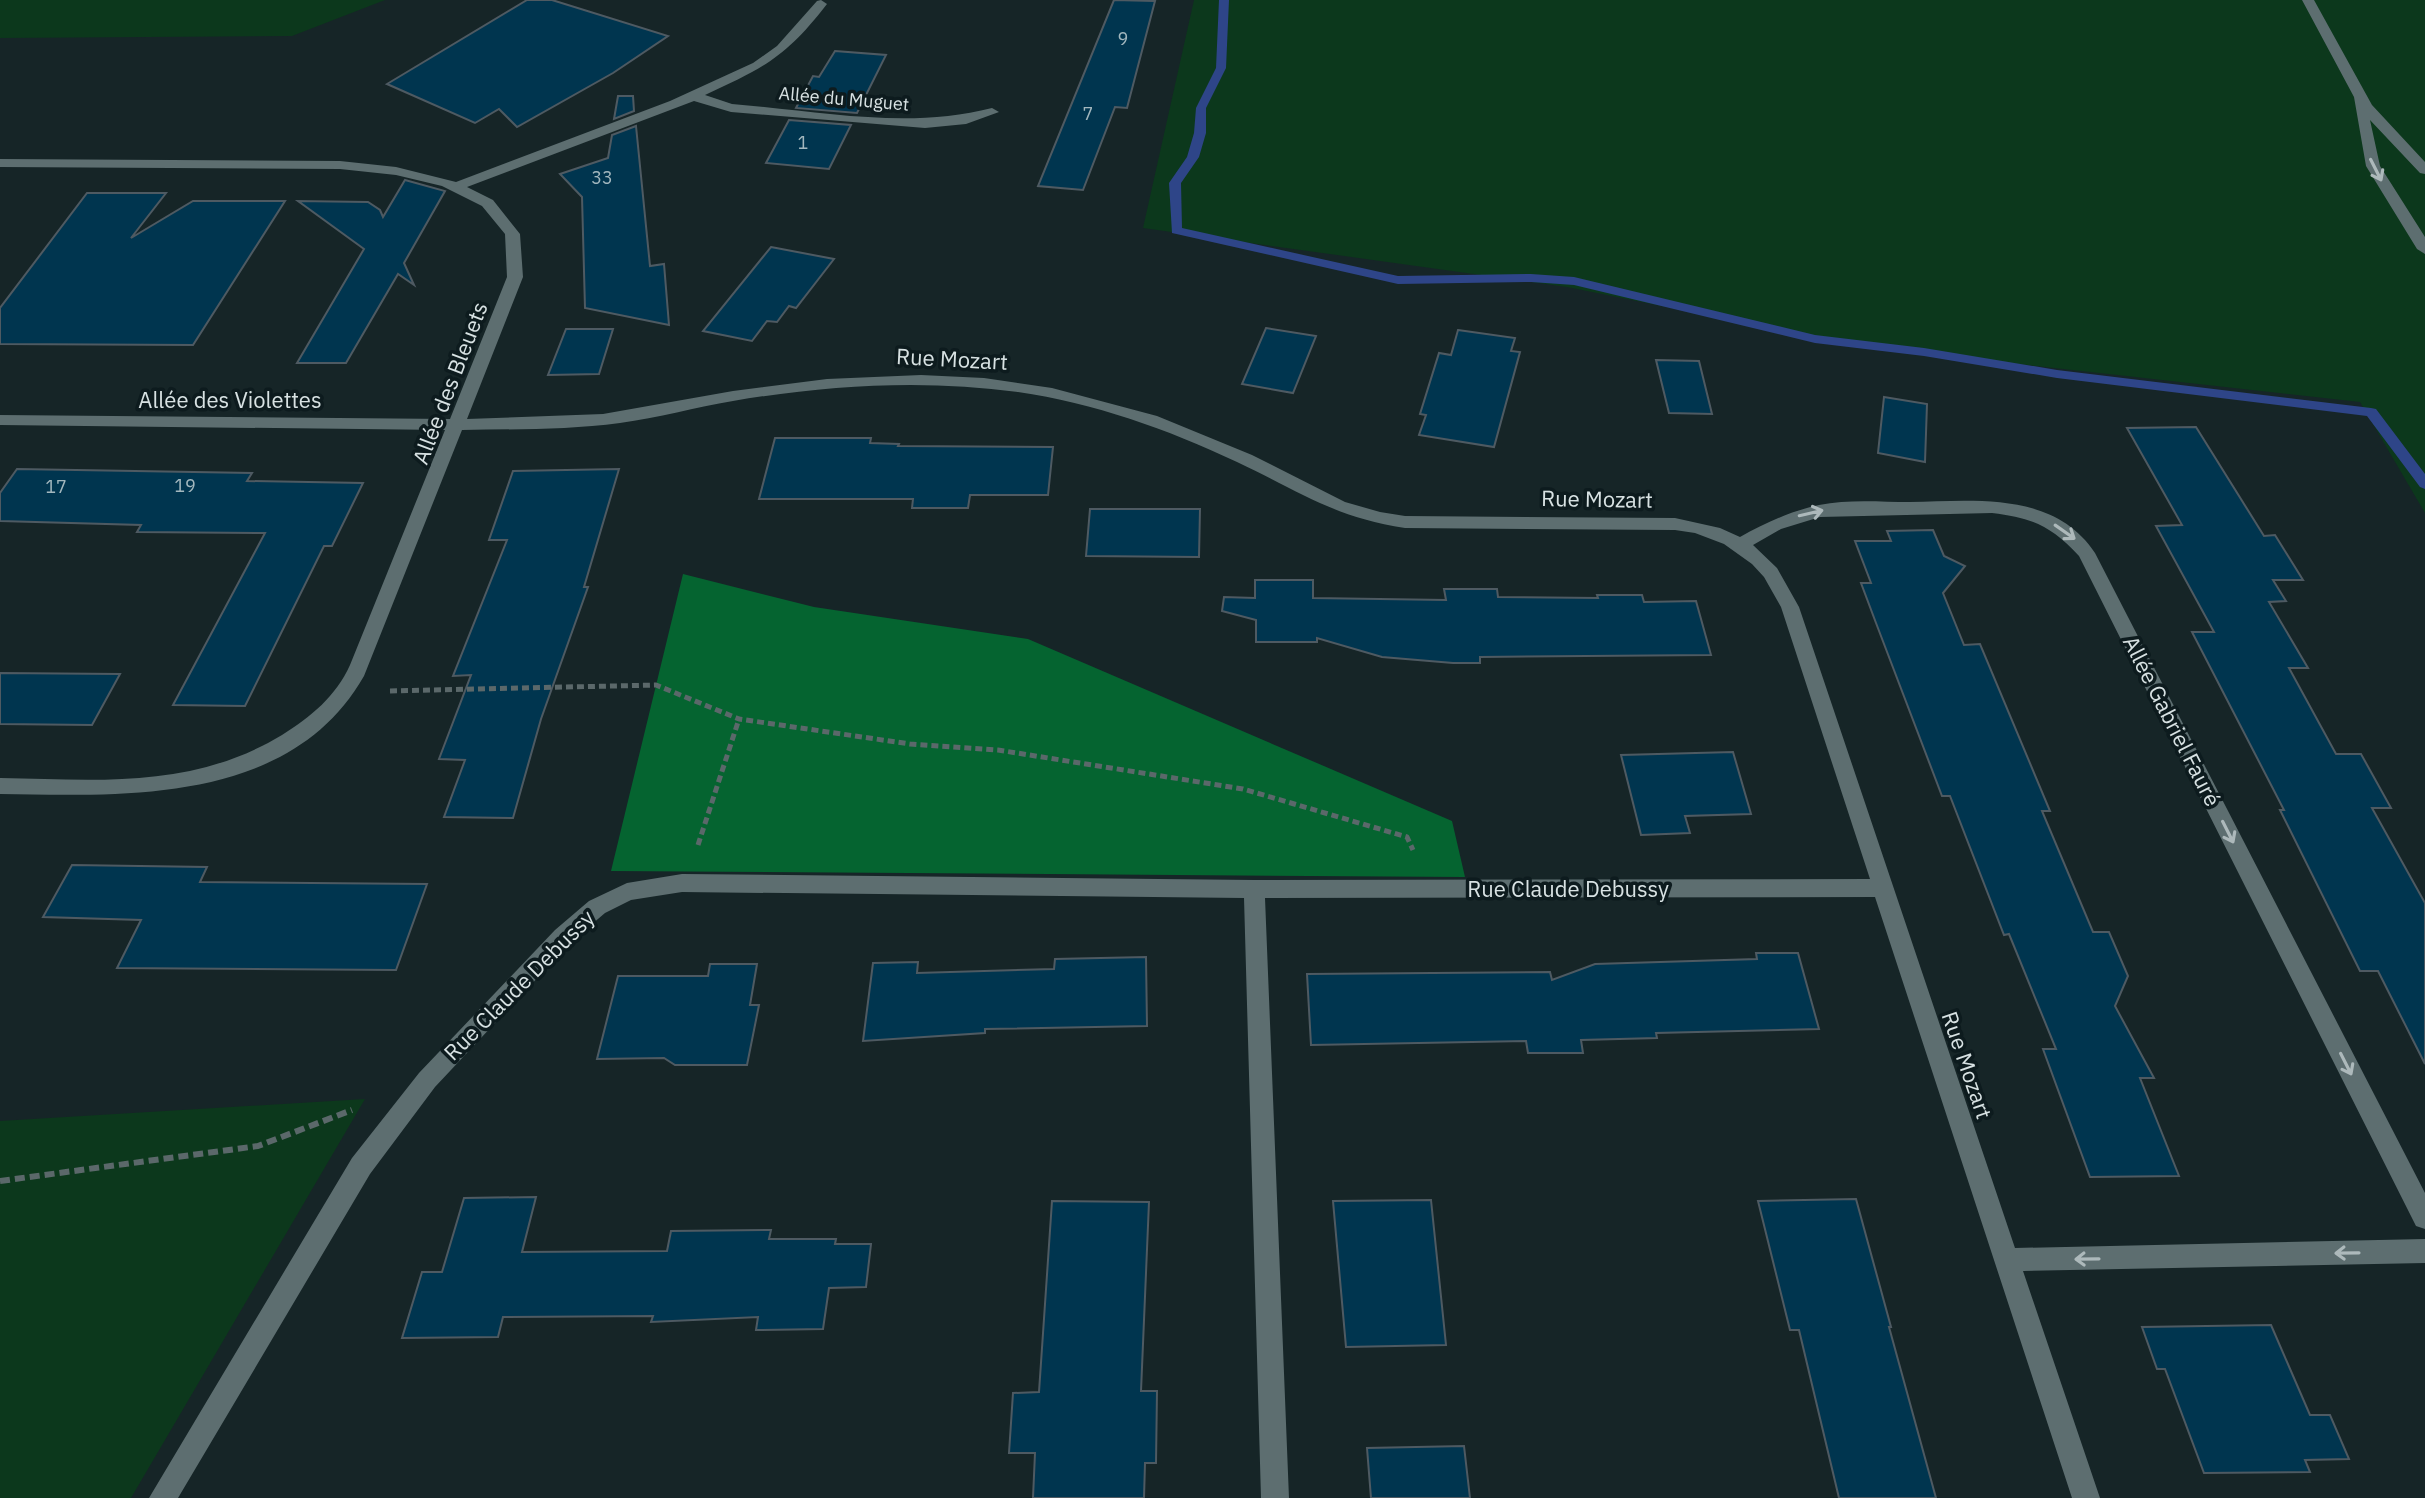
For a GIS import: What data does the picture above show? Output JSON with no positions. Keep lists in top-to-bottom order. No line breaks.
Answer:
{"streets":{"street":["Allée du Muguet","Rue Mozart","Allée des Bleuets","Allée des Violettes","Allée Gabriel Fauré","Rue Claude Debussy"]},"crossings":[["Allée du Muguet","Allée des Bleuets"],["Rue Mozart","Allée des Bleuets"],["Rue Mozart","Allée des Violettes"],["Rue Mozart","Allée Gabriel Fauré"],["Rue Mozart","Rue Claude Debussy"],["Allée des Bleuets","Allée des Violettes"]],"one_way":["Allée Gabriel Fauré"],"house_numbers":["9","7","1","33","19","17"]}
